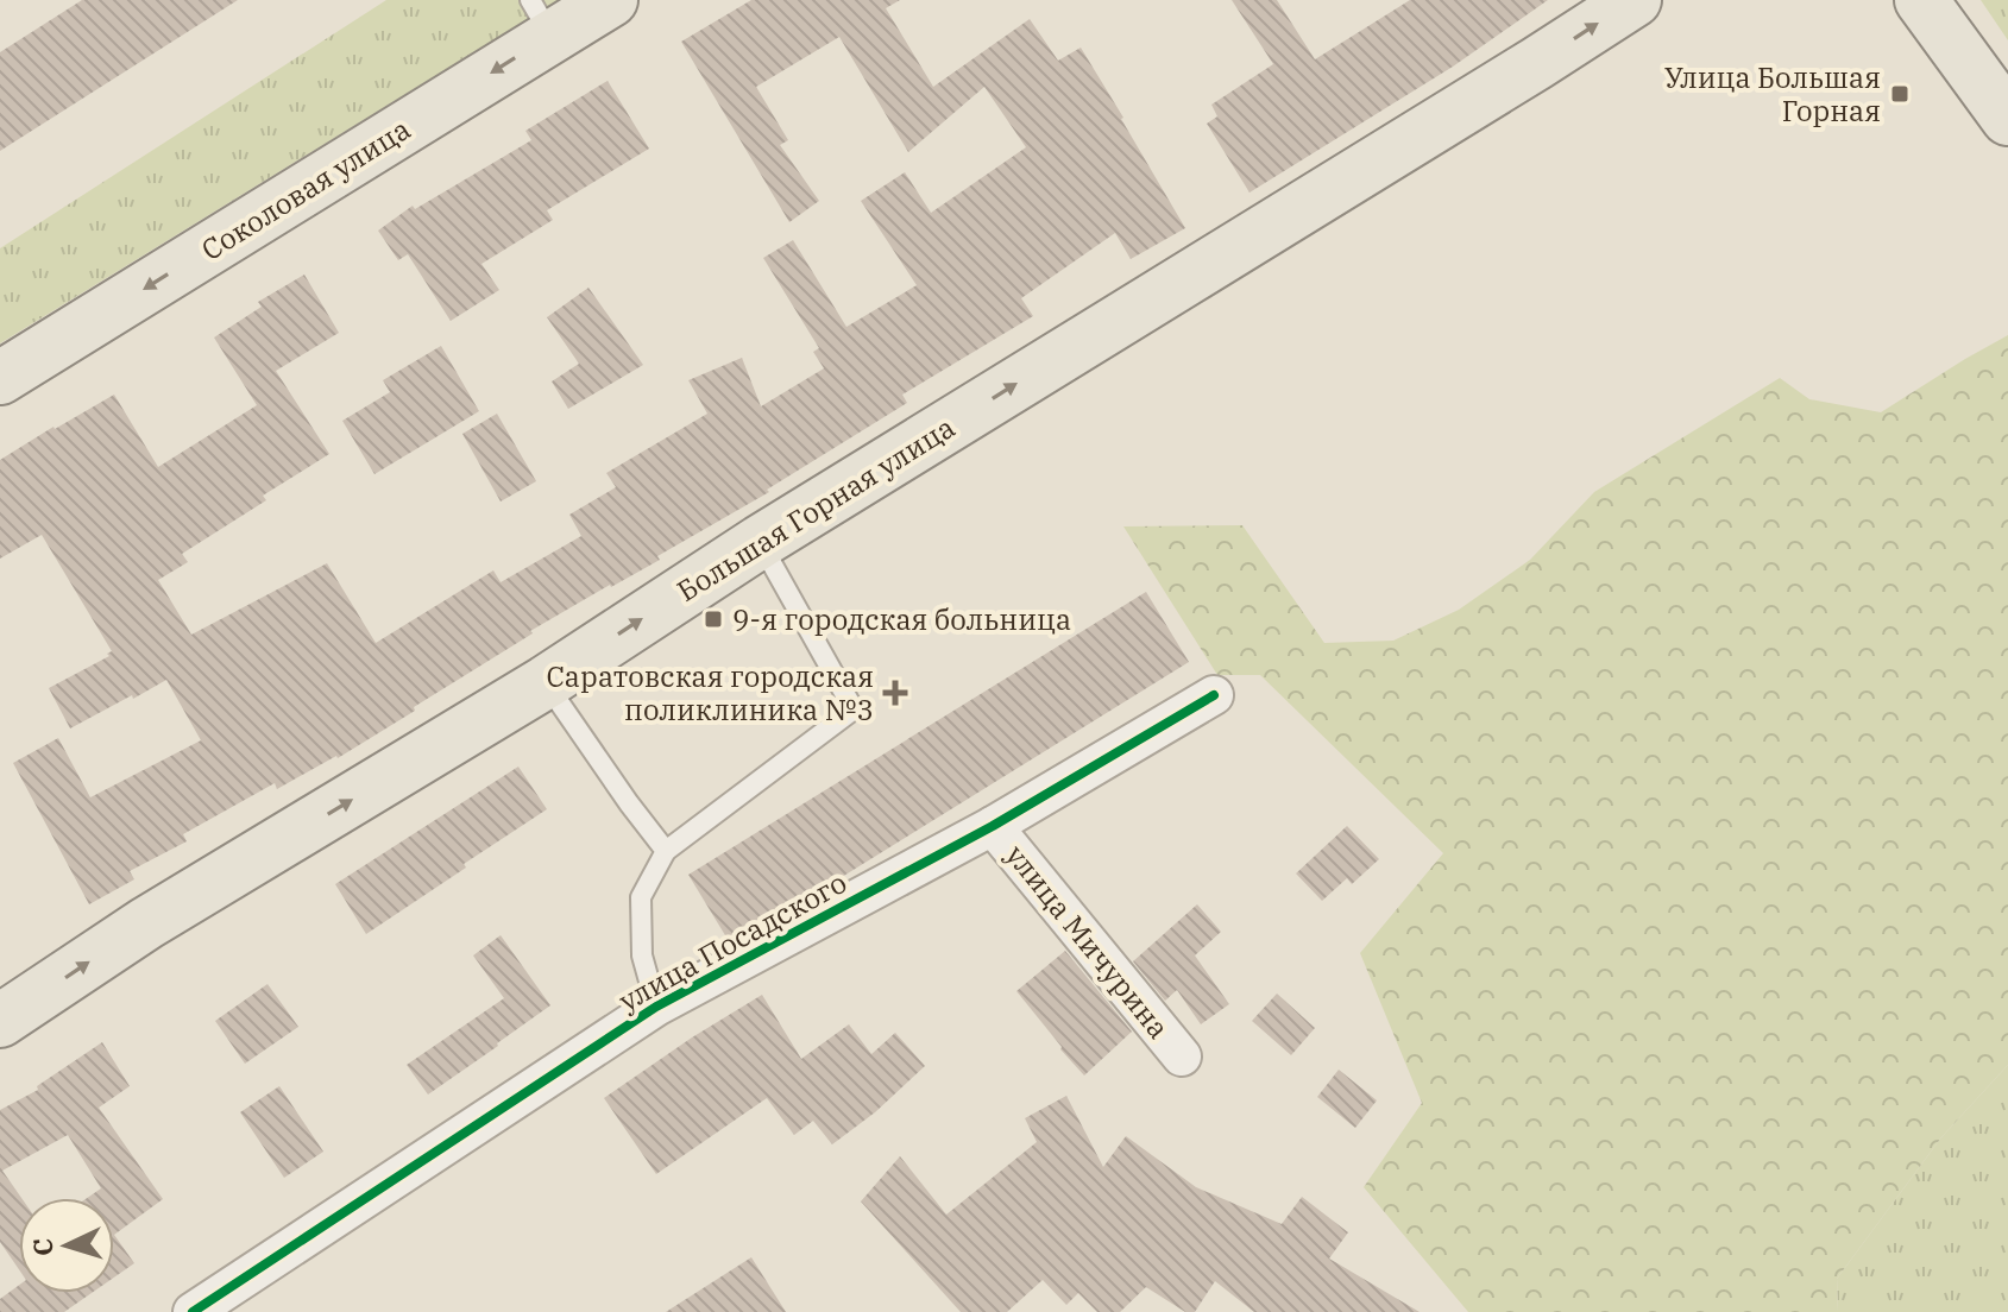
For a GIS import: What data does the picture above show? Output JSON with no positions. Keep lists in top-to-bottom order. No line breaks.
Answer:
{"streets":{"main road":["Соколовая улица","Большая Горная улица"],"street":["улица Посадского","улица Мичурина"]},"crossings":[["улица Посадского","улица Мичурина"]],"one_way":["Соколовая улица","Большая Горная улица"],"places":{"transit":["Улица Большая Горная","9-я городская больница"],"health":["Саратовская городская поликлиника №3"]},"north":"left"}
